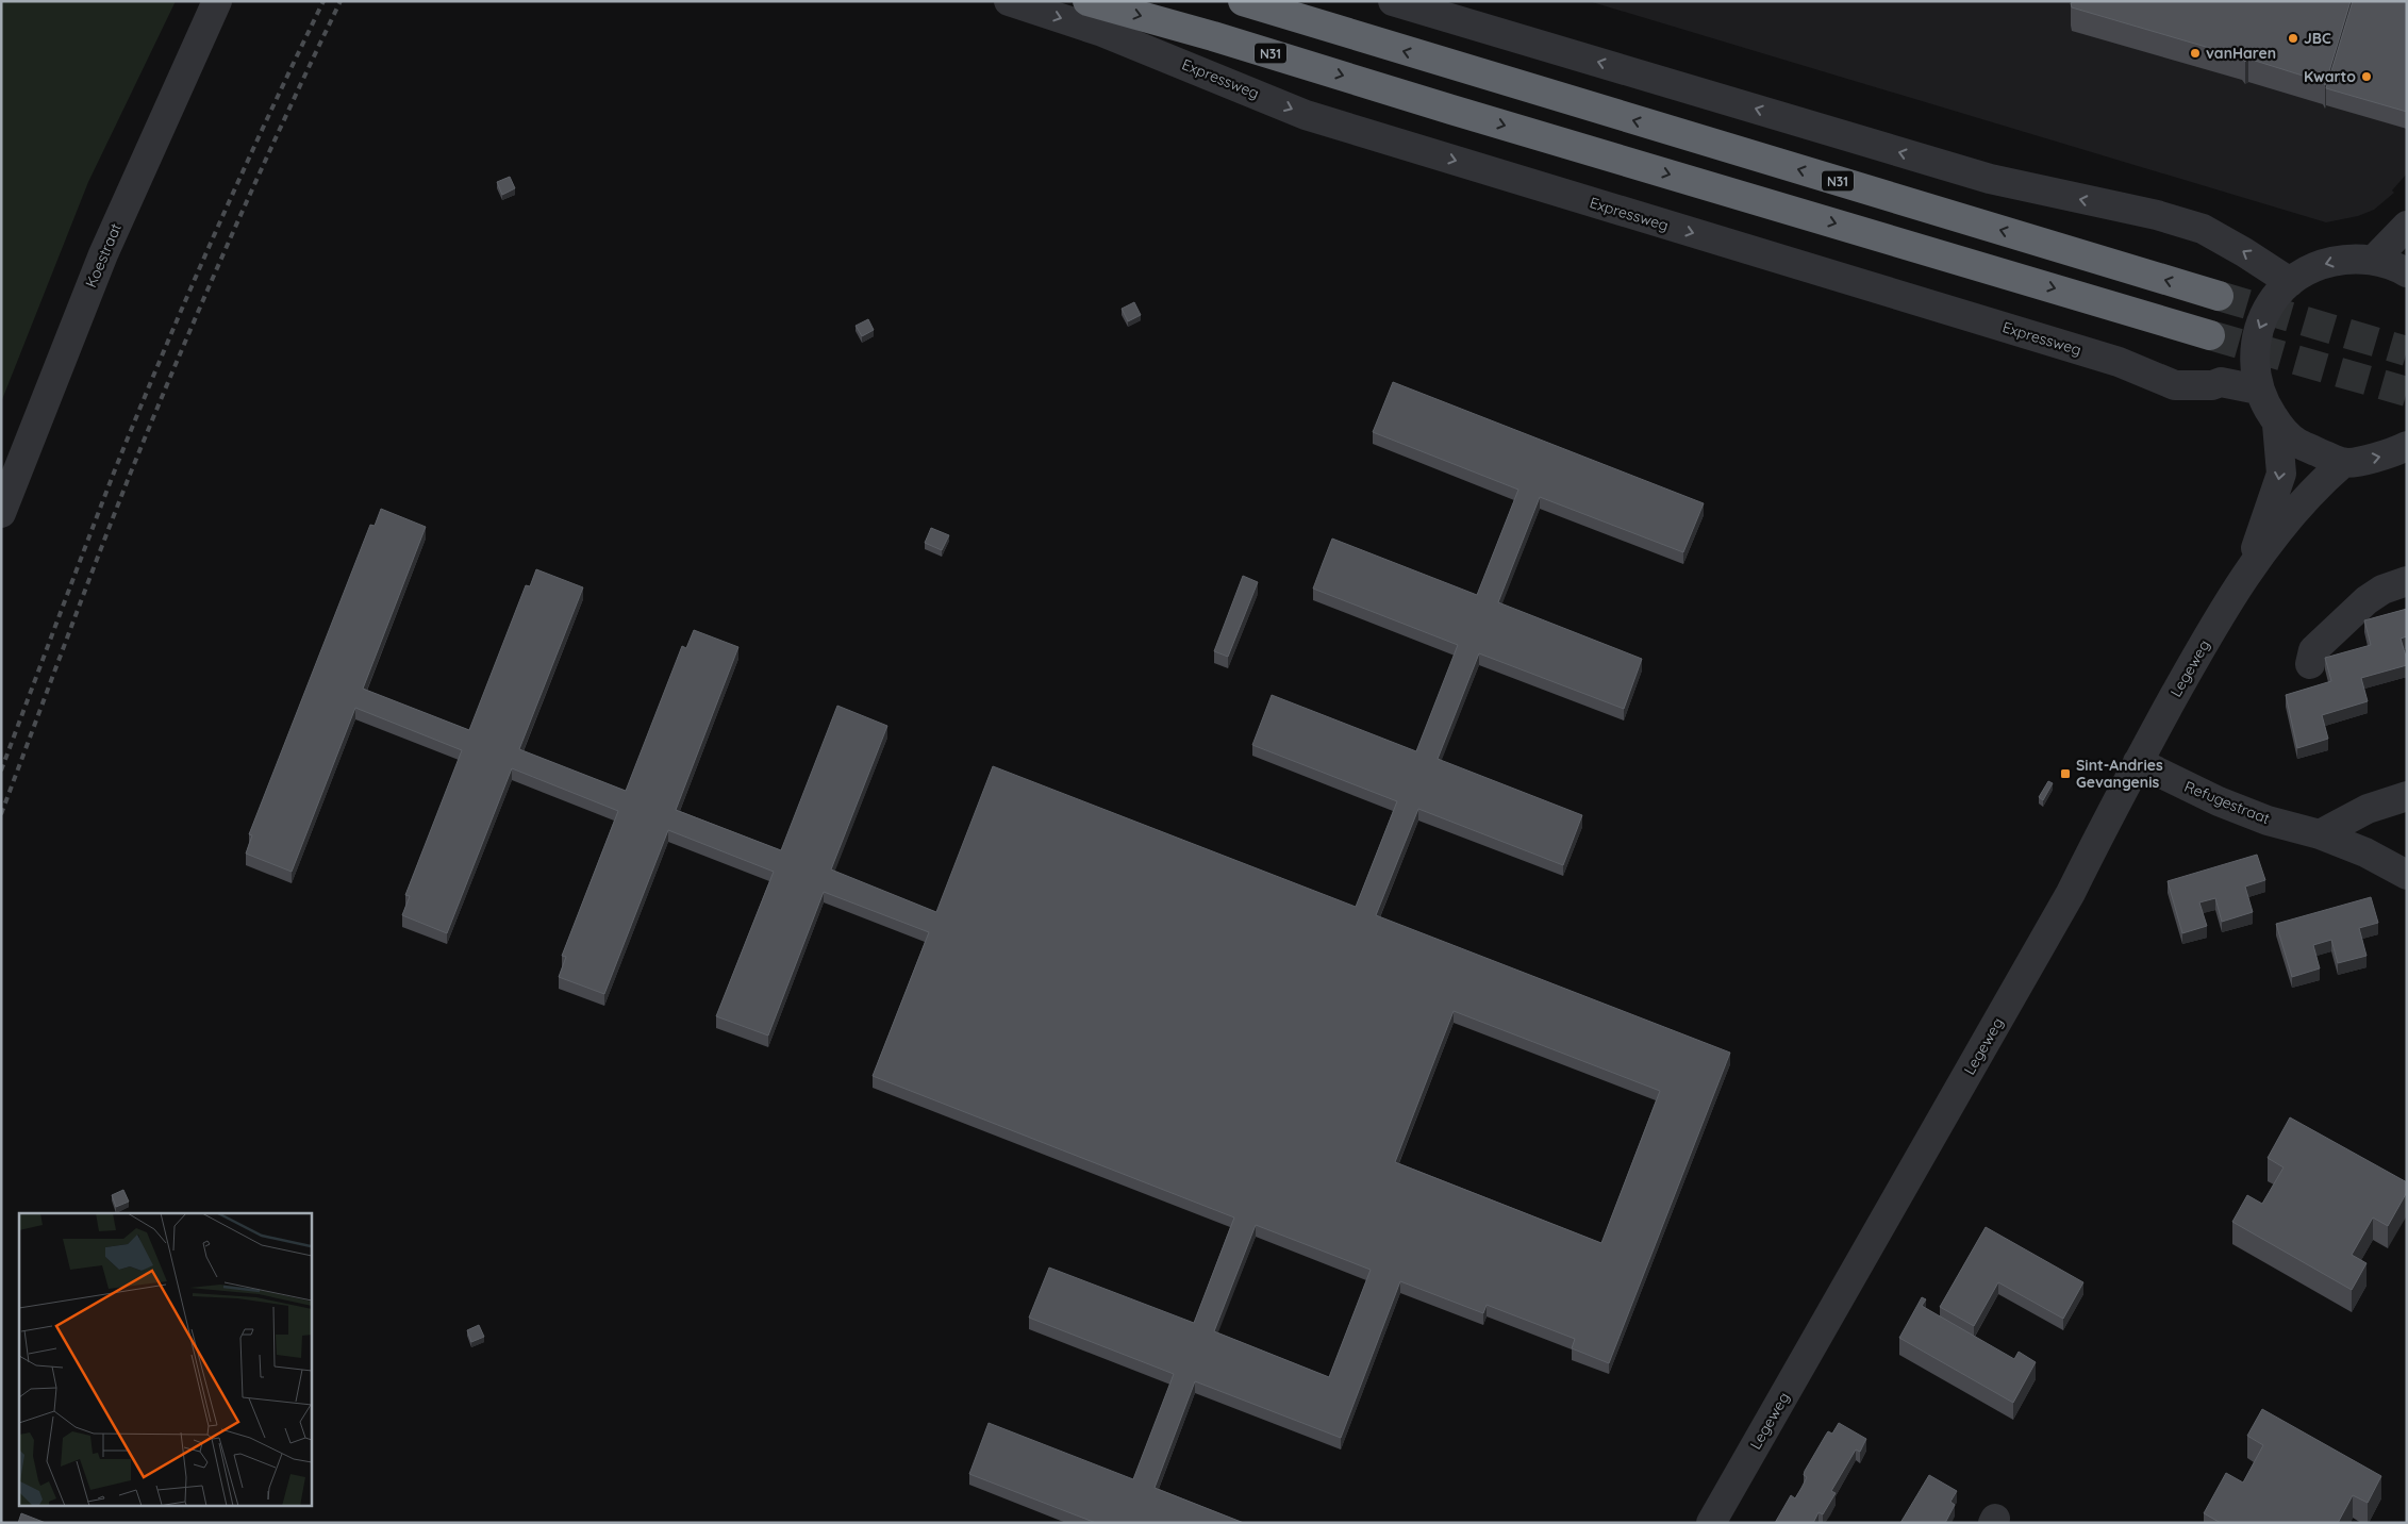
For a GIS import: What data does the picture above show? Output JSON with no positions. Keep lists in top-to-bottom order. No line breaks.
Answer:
{"streets":{"highway":["N31"],"street":["Expressweg","Koestraat","Legeweg","Refugestraat"]},"crossings":[["Legeweg","Refugestraat"]],"places":{"other":["JBC","vanHaren","Kwarto"],"transit":["Sint-Andries Gevangenis"]}}
